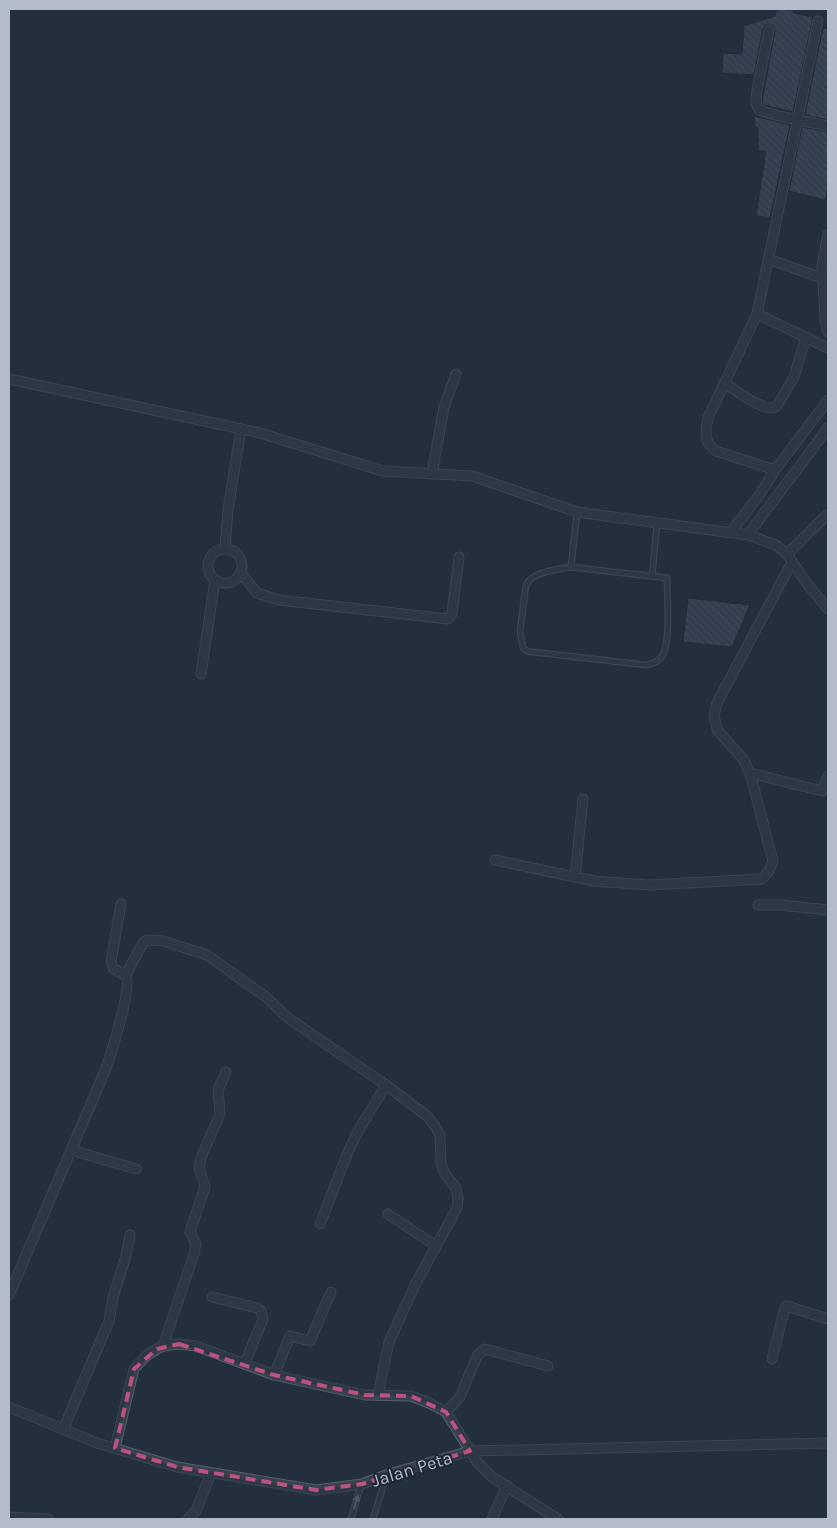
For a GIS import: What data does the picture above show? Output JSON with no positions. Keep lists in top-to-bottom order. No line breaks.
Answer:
{"streets":{"street":["Jalan Peta"]}}
